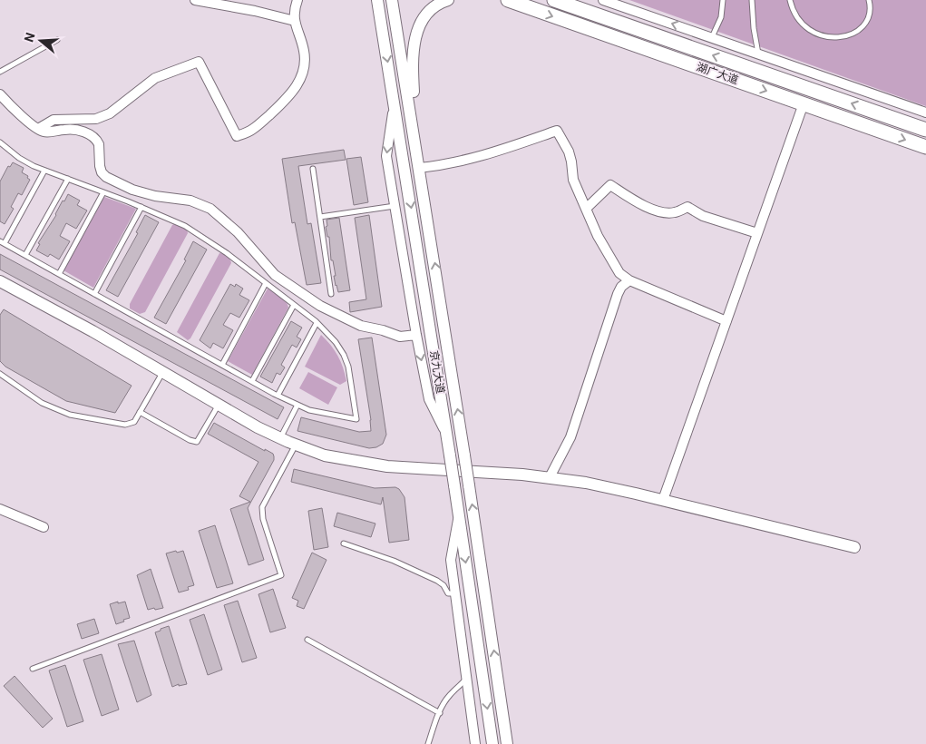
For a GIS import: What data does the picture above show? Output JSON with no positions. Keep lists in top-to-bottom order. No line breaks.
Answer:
{"streets":{"main road":["湖广大道"],"street":["京九大道"]},"north":"left"}
